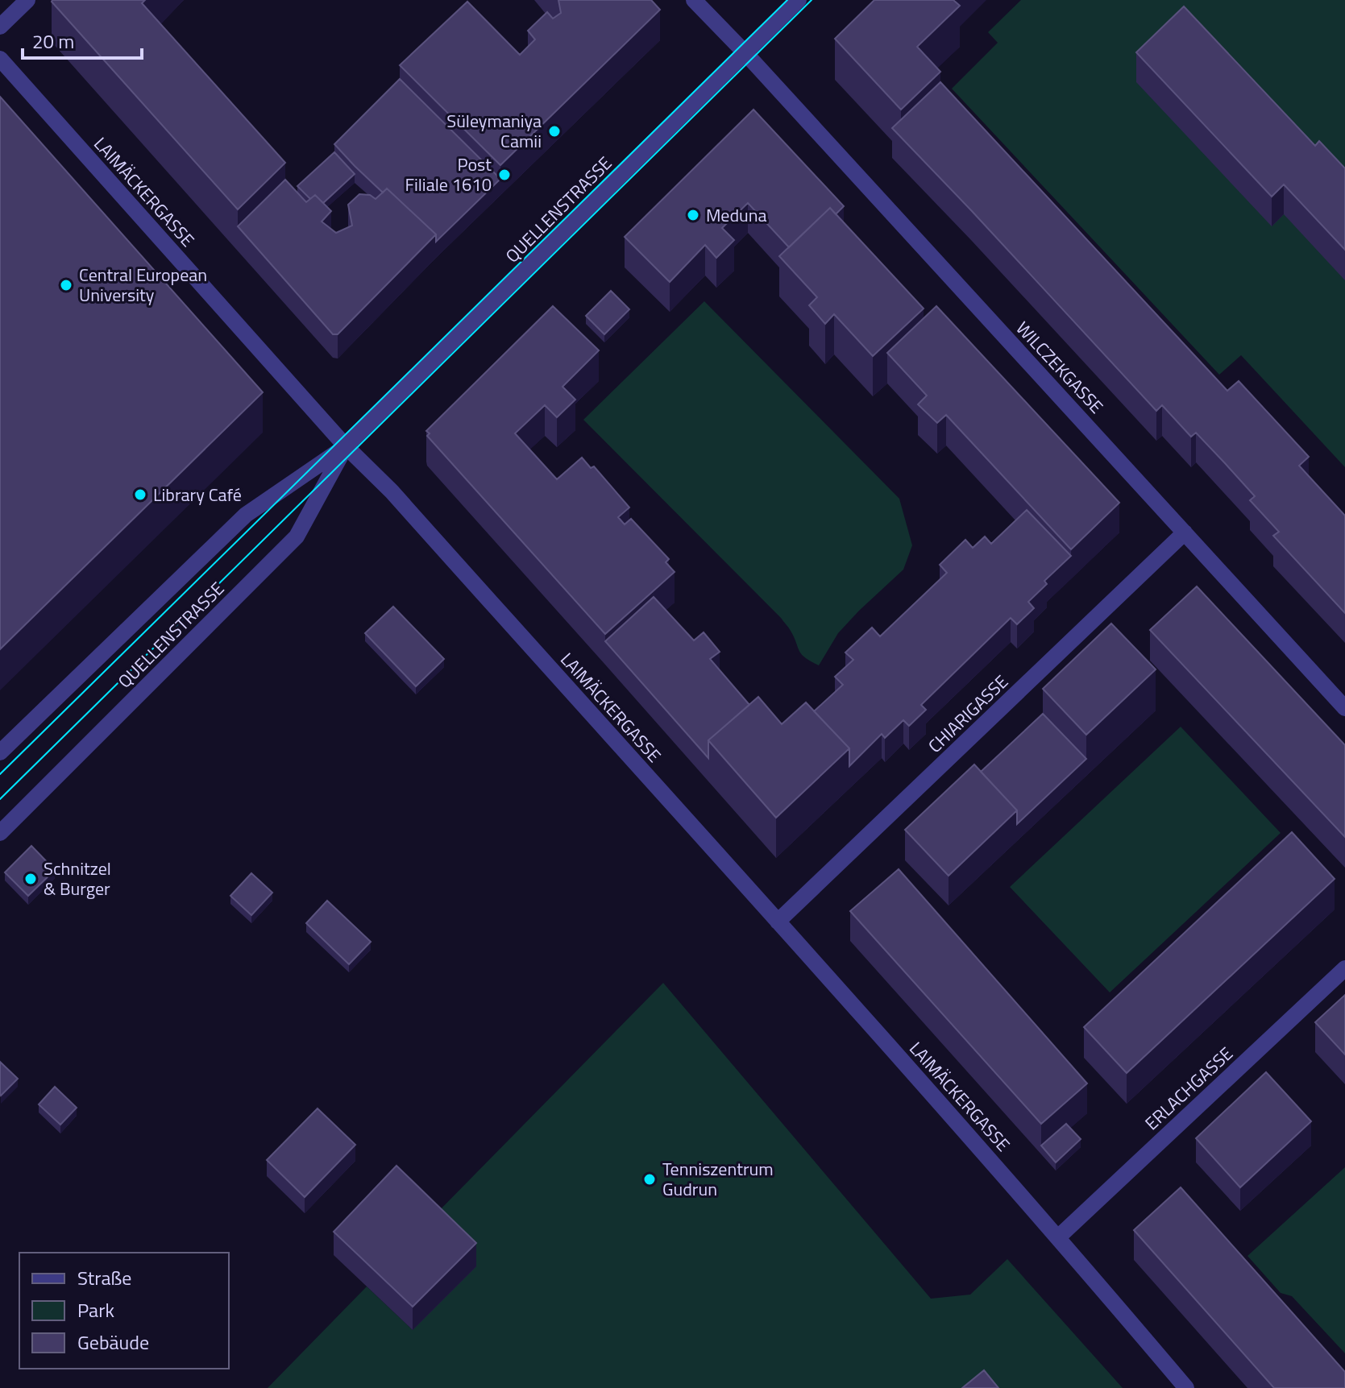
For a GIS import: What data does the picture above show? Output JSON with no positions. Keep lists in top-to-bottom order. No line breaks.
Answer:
{"streets":{"street":["LAIMÄCKERGASSE","QUELLENSTRASSE","WILCZEKGASSE","CHIARIGASSE","ERLACHGASSE"]},"crossings":[["LAIMÄCKERGASSE","QUELLENSTRASSE"],["LAIMÄCKERGASSE","CHIARIGASSE"],["LAIMÄCKERGASSE","ERLACHGASSE"],["QUELLENSTRASSE","WILCZEKGASSE"],["WILCZEKGASSE","CHIARIGASSE"]],"places":["Süleymaniya Camii","Post Filiale 1610","Meduna","Central European University","Library Café","Schnitzel & Burger","Tenniszentrum Gudrun"],"legend":["Straße","Park","Gebäude"],"scale_bar":"20 m"}
